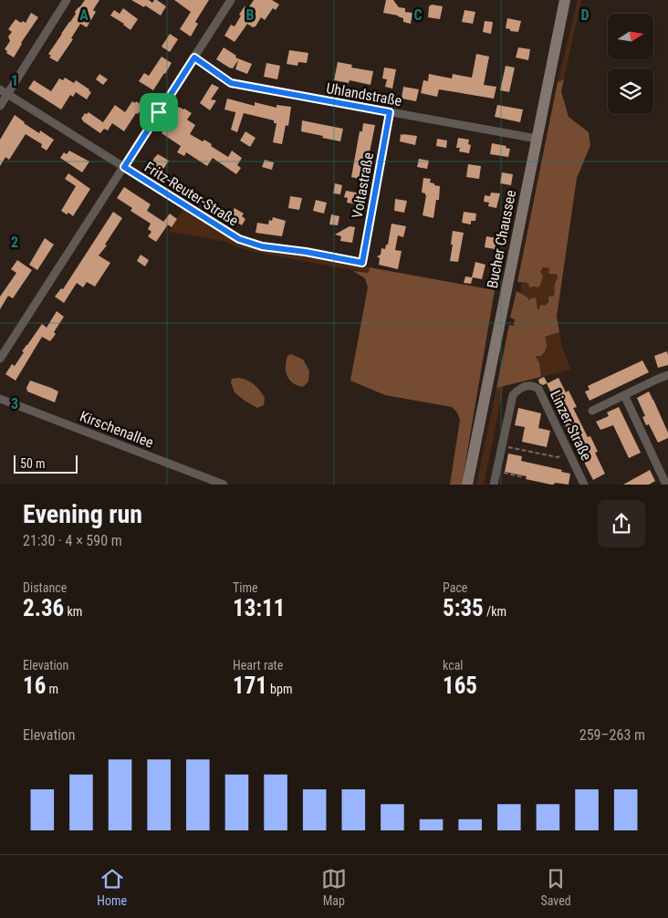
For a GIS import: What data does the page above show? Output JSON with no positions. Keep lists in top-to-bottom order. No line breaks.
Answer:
{"streets":{"main road":["Bucher Chaussee"],"street":["Uhlandstraße","Voltastraße","Fritz-Reuter-Straße","Linzer Straße","Kirschenallee"]},"crossings":[["Uhlandstraße","Voltastraße"],["Uhlandstraße","Bucher Chaussee"],["Voltastraße","Fritz-Reuter-Straße"]],"scale_bar":"50 m","north":"right","page":{"scale":"50 m","heading":["Evening run","21:30 · 4 × 590 m"],"stats":[["Distance","2.36 km"],["Time","13:11"],["Pace","5:35 /km"],["Elevation","16 m"],["Heart rate","171 bpm"],["kcal","165"]],"chart":["Elevation","259–263 m"],"tabs":["Home","Map","Saved"]},"grid":{"columns":["A","B","C","D"],"rows":["1","2","3"]}}
